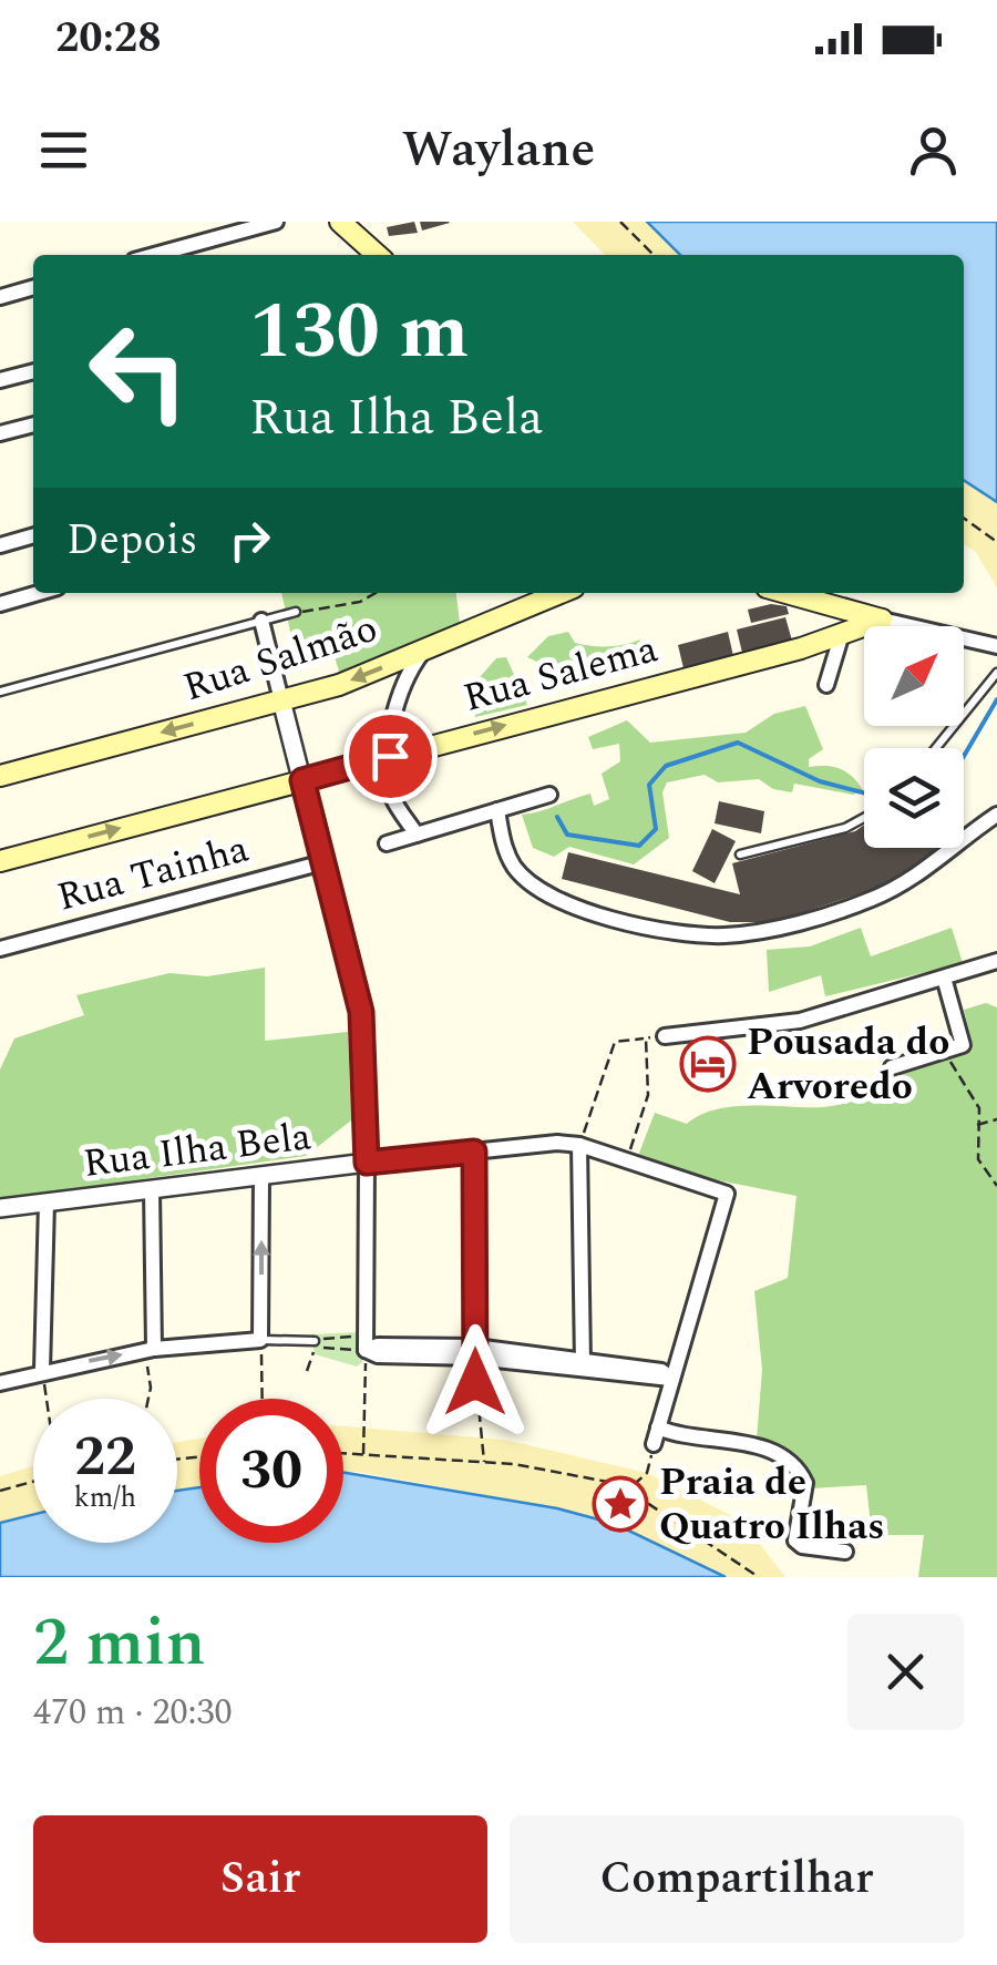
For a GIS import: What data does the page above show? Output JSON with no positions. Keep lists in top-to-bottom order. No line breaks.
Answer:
{"streets":{"main road":["Rua Salmão","Rua Salema"],"street":["Rua Tainha","Rua Ilha Bela"]},"one_way":["Rua Salmão","Rua Salema"],"places":{"hotel":["Pousada do Arvoredo"],"place":["Praia de Quatro Ilhas"]},"north":"top right","page":{"status":"20:28","header":"Waylane","turn":["130 m","Rua Ilha Bela"],"then":"Depois","speed":"22 km/h","limit":"30","heading":["2 min","470 m · 20:30"],"buttons":["Sair","Compartilhar"]}}
